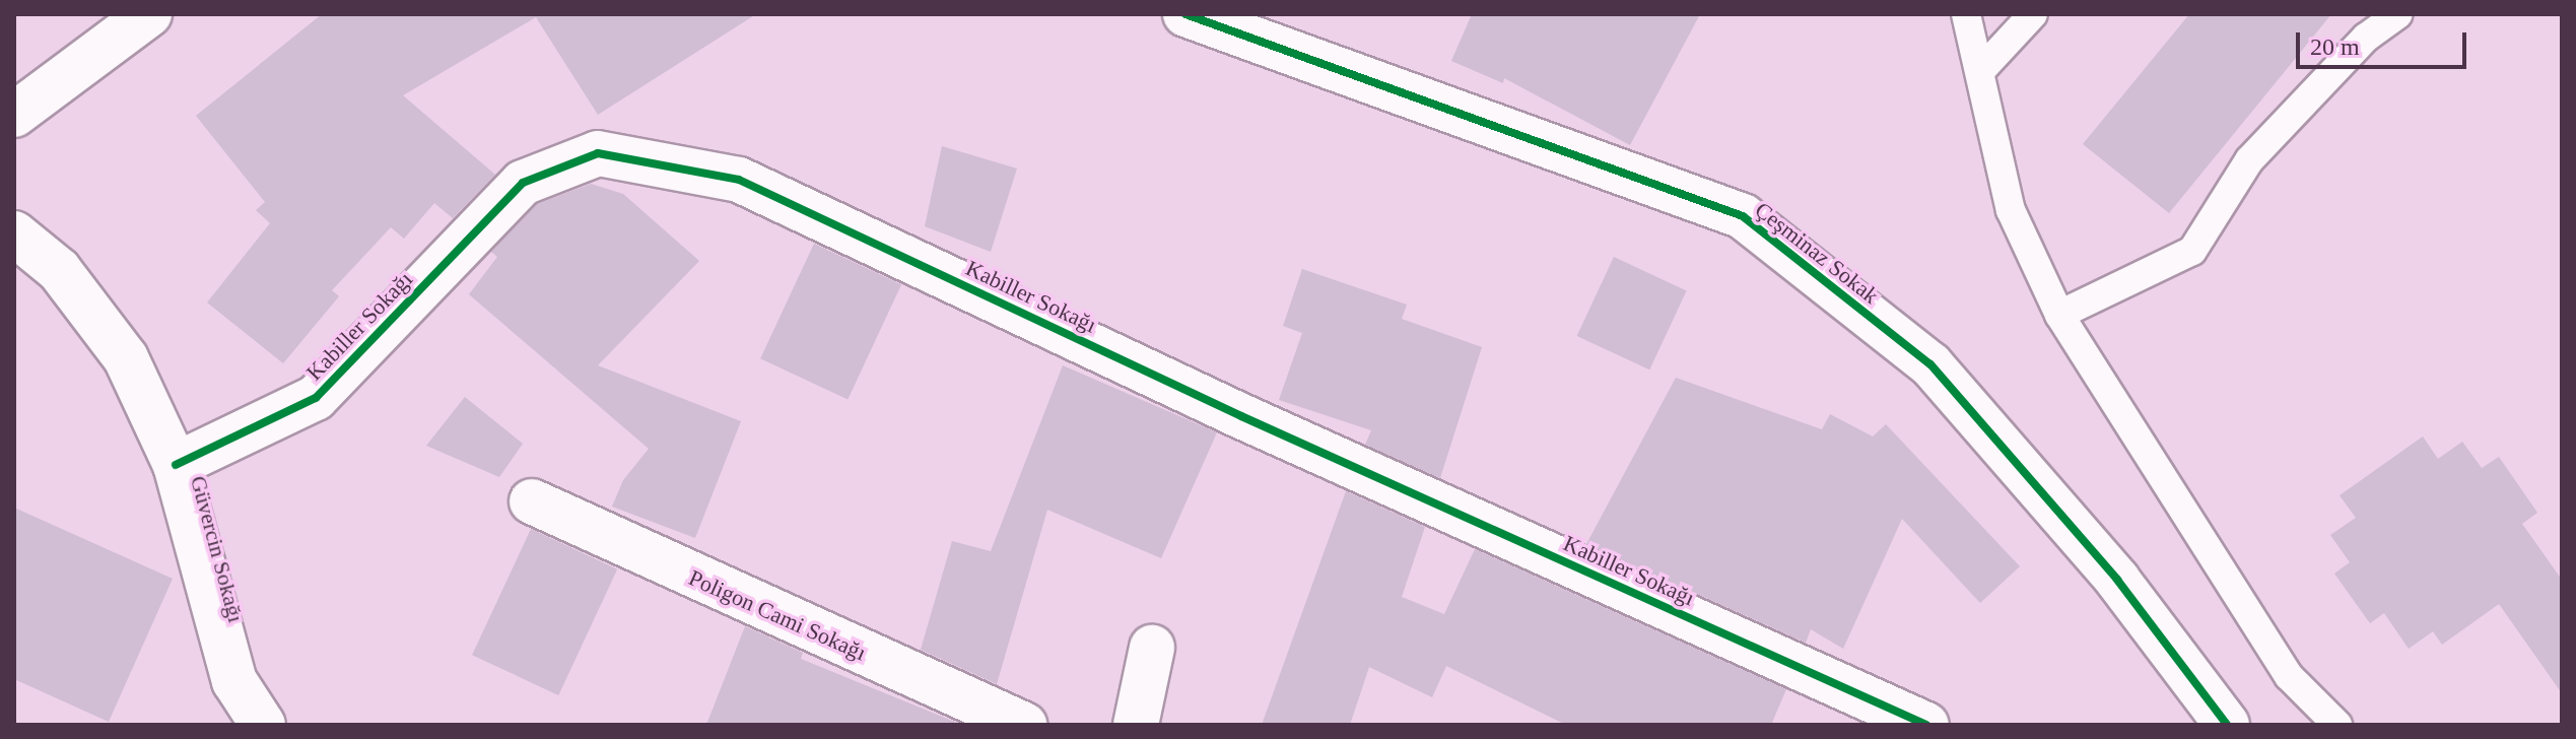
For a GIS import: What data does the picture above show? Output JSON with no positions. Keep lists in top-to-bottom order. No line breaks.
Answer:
{"streets":{"street":["Çeşminaz Sokak","Kabiller Sokağı","Güvercin Sokağı","Poligon Cami Sokağı"]},"crossings":[["Kabiller Sokağı","Güvercin Sokağı"]],"scale_bar":"20 m"}
